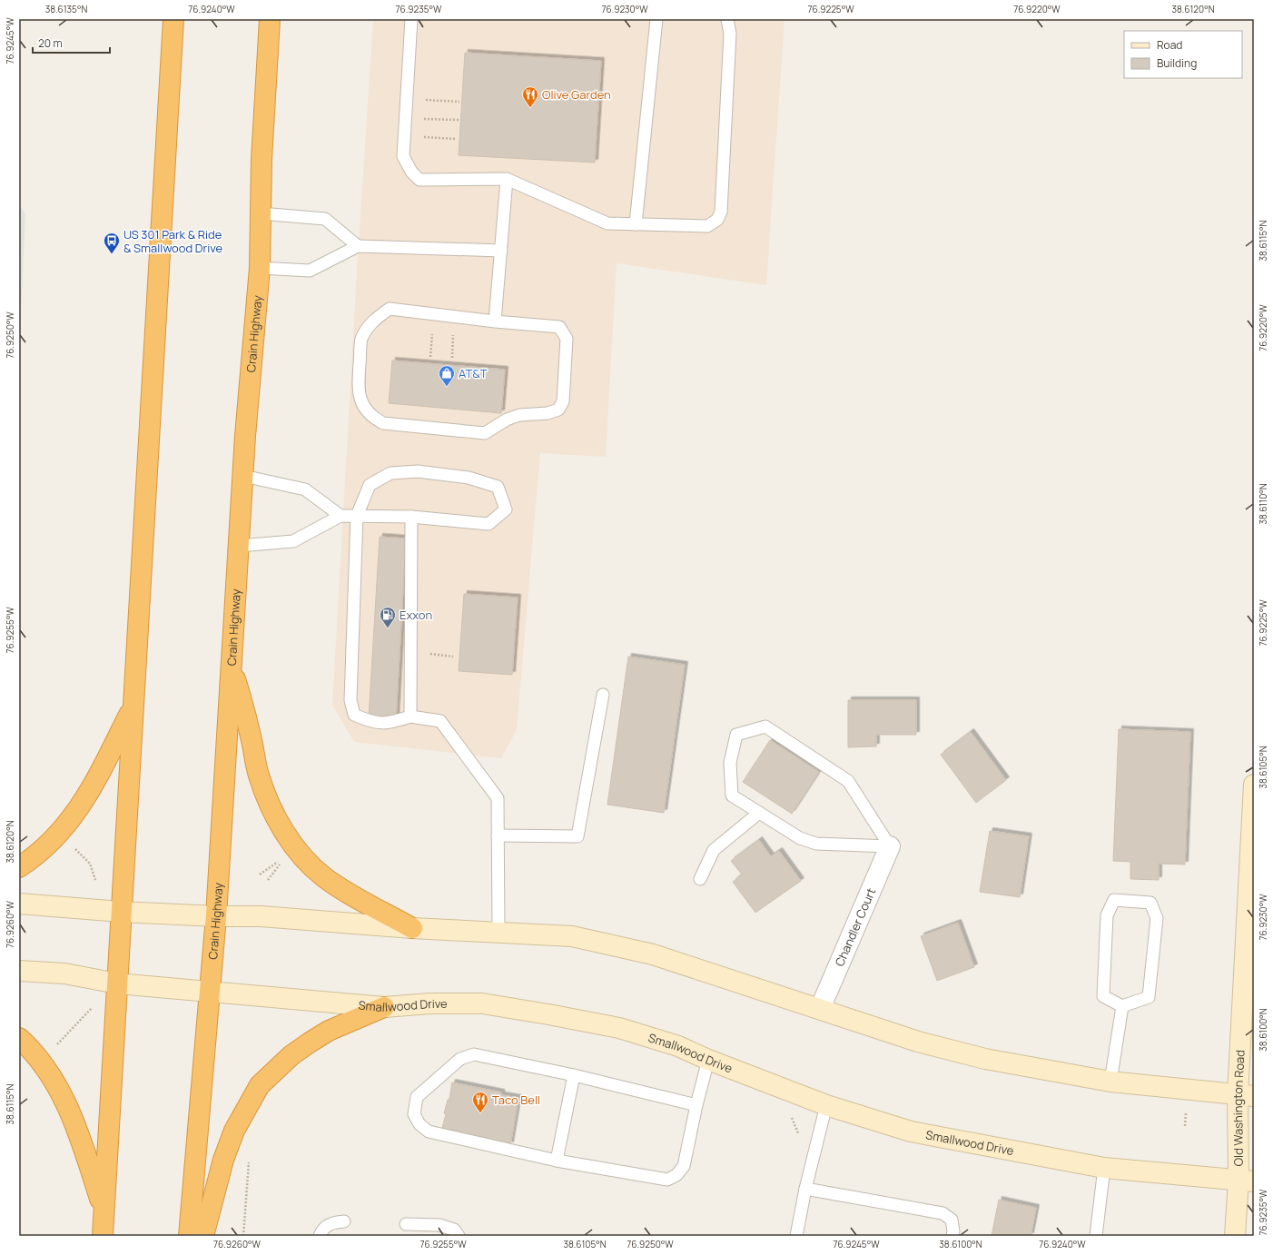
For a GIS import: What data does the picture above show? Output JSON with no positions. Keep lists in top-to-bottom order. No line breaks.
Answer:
{"streets":{"highway":["Crain Highway"],"main road":["Smallwood Drive","Old Washington Road"],"street":["Chandler Court"]},"crossings":[["Crain Highway","Smallwood Drive"],["Smallwood Drive","Old Washington Road"]],"places":{"restaurant":["Olive Garden","Taco Bell"],"bus stop":["US 301 Park & Ride & Smallwood Drive"],"shop":["AT&T"],"fuel station":["Exxon"]},"legend":["Road","Building"],"scale_bar":"20 m","coordinates":["38.6135°N","76.9240°W","76.9235°W","76.9230°W","76.9225°W","76.9220°W","38.6120°N","76.9245°W","38.6115°N","76.9250°W","38.6110°N","76.9255°W","38.6105°N","76.9260°W","38.6100°N"]}
